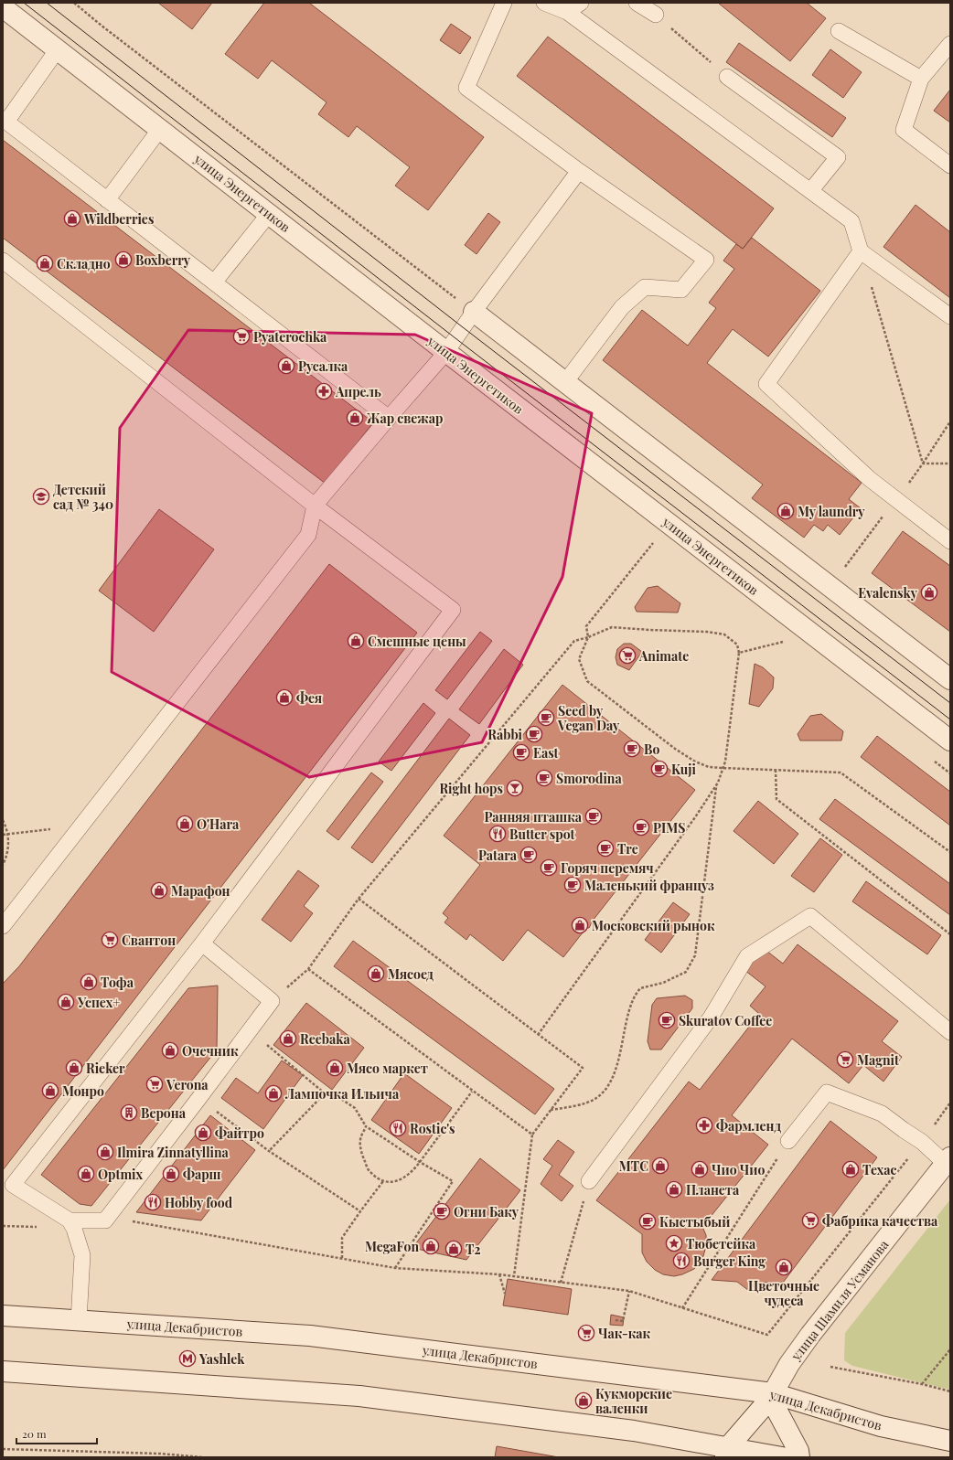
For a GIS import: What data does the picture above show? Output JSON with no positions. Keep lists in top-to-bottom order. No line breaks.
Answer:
{"streets":{"street":["улица Энергетиков","улица Шамиля Усманова","улица Декабристов"]},"crossings":[["улица Шамиля Усманова","улица Декабристов"]],"places":{"shop":["Wildberries","Boxberry","Складно","Русалка","Жар свежар","My laundry","Evalensky","Смешные цены","Фея","O'Hara","Марафон","Московский рынок","Мясоед","Тофа","Успех+","Reebaka","Очечник","Rieker","Мясо маркет","Монро","Лампочка Ильича","Файтро","Ilmira Zinnatyllina","МТС","Чио Чио","Техас","Optmix","Фарш","Планета","MegaFon","Т2","Цветочные чудеса","Кукморские валенки"],"supermarket":["Pyaterochka","Animate","Свантон","Magnit","Verona","Фабрика качества","Чак-как"],"pharmacy":["Апрель","Фармленд"],"school or university":["Детский сад № 340"],"cafe":["Seed by Vegan Day","Rabbi","Bo","East","Kuji","Smorodina","Ранняя пташка","PIMS","Tre","Patara","Горяч перемяч","Маленький француз","Skuratov Coffee","Огни Баку","Кыстыбый"],"bar":["Right hops"],"restaurant":["Butter spot","Rostic's","Hobby food","Burger King"],"building":["Верона"],"place":["Тюбетейка"],"metro station":["Yashlek"]},"scale_bar":"20 m"}
